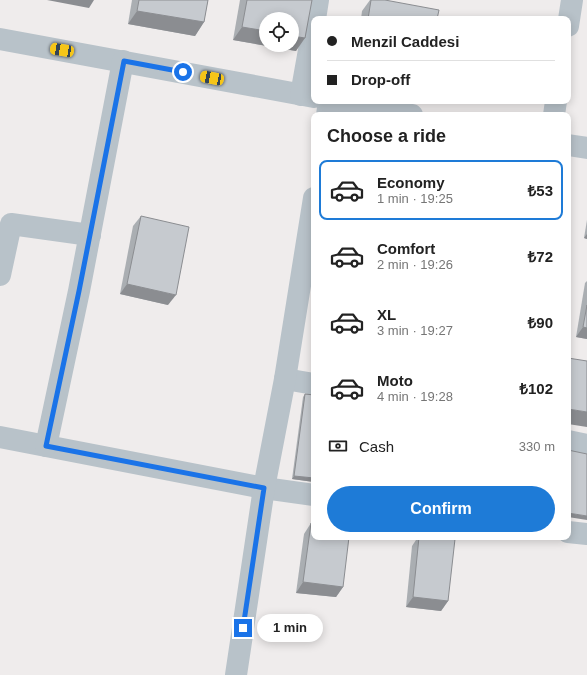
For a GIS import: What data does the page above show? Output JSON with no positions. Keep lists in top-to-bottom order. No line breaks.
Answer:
{"page":{"banner":["Menzil Caddesi","Drop-off"],"heading":"Choose a ride","list":[{"name":"Economy","note":"1 min · 19:25","value":"₺53"},{"name":"Comfort","note":"2 min · 19:26","value":"₺72"},{"name":"XL","note":"3 min · 19:27","value":"₺90"},{"name":"Moto","note":"4 min · 19:28","value":"₺102"}],"pay":["Cash","330 m"],"buttons":"Confirm","bubble":"1 min"}}
